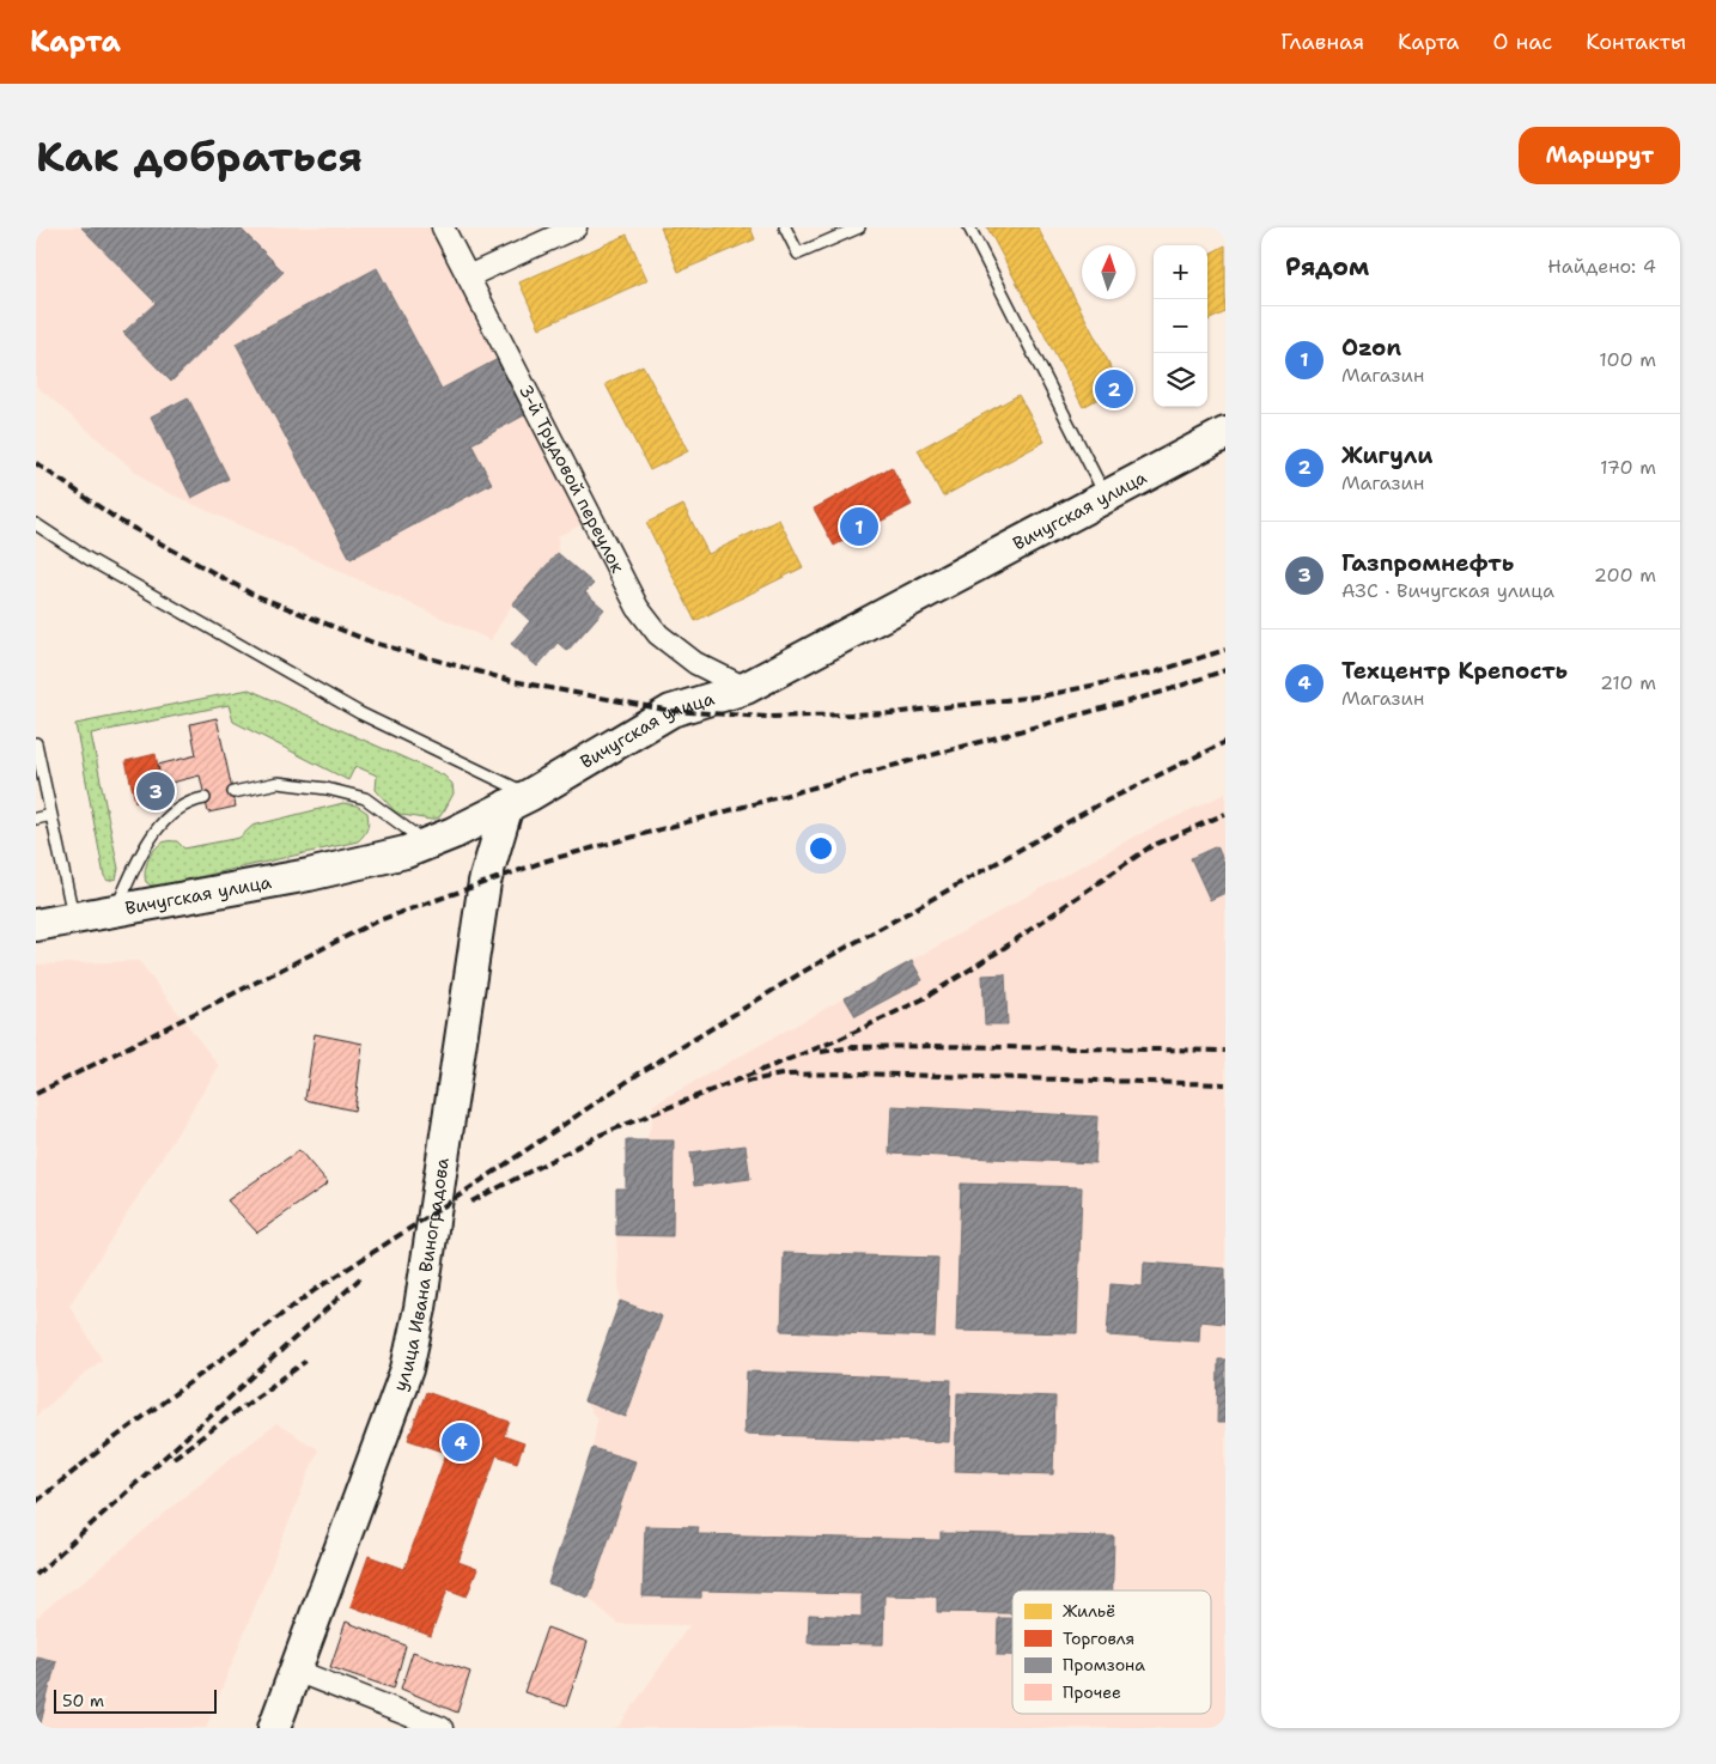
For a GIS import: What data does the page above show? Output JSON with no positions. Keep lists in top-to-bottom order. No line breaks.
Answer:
{"streets":{"main road":["Вичугская улица","улица Ивана Виноградова"],"street":["3-й Трудовой переулок"]},"crossings":[["3-й Трудовой переулок","Вичугская улица"],["Вичугская улица","улица Ивана Виноградова"]],"legend":["Жильё","Торговля","Промзона","Прочее"],"scale_bar":"50 m","north":"top","page":{"header":"Карта","nav":["Главная","Карта","О нас","Контакты"],"buttons":"Маршрут","title":"Как добраться","heading":["Рядом","Найдено: 4"],"map_buttons":["+","−"],"list":[{"mark":"1","name":"Ozon","note":"Магазин","value":"100 m"},{"mark":"2","name":"Жигули","note":"Магазин","value":"170 m"},{"mark":"3","name":"Газпромнефть","note":"АЗС · Вичугская улица","value":"200 m"},{"mark":"4","name":"Техцентр Крепость","note":"Магазин","value":"210 m"}],"pins":["2","1","3","4"],"scale":"50 m"}}
